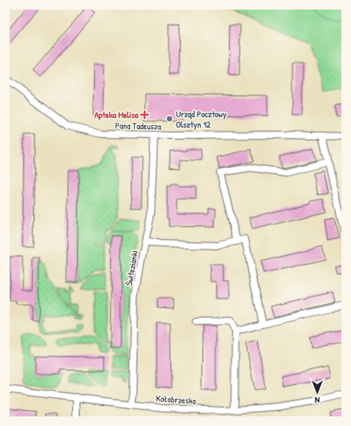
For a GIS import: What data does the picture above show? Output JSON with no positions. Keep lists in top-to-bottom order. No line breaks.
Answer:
{"streets":{"street":["Pana Tadeusza","Świtezianki","Kołobrzeska"]},"crossings":[["Pana Tadeusza","Świtezianki"],["Świtezianki","Kołobrzeska"]],"places":{"health":["Apteka Melisa"],"other":["Urząd Pocztowy Olsztyn 12"]},"north":"bottom"}
